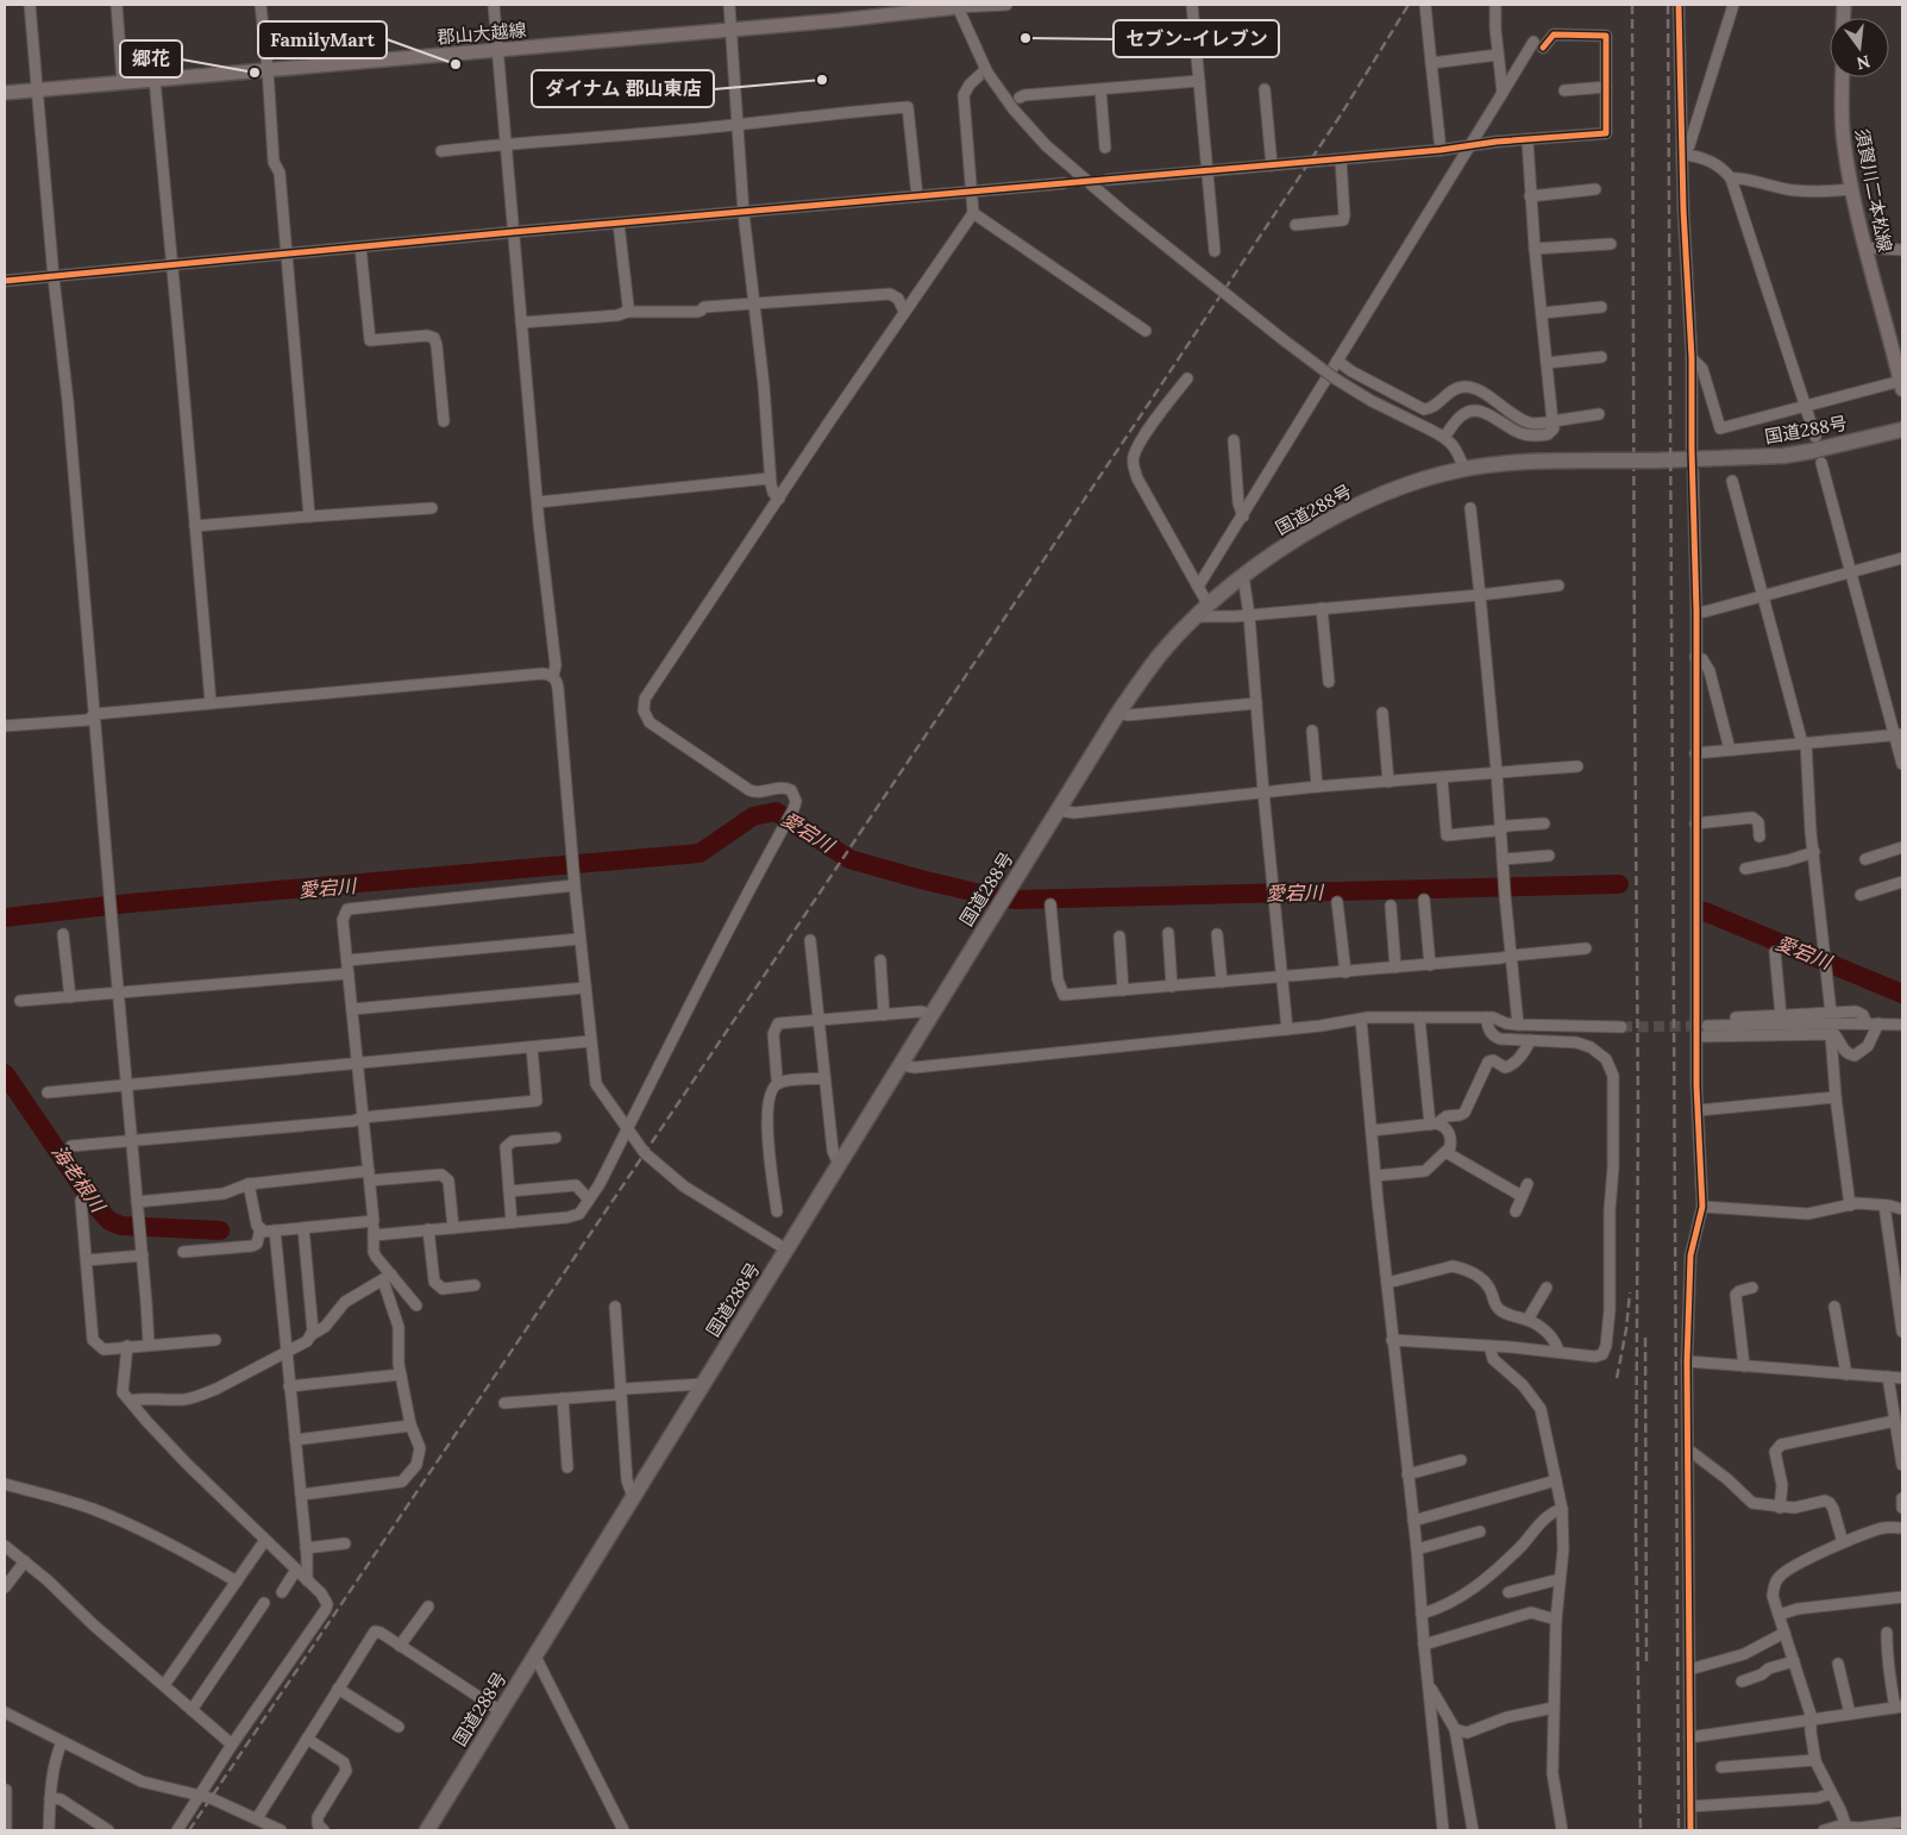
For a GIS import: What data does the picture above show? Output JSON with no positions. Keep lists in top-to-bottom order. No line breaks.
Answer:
{"streets":{"highway":["国道288号"],"main road":["郡山大越線","須賀川二本松線"]},"water":["愛宕川","海老根川"],"places":["セブン-イレブン","FamilyMart","郷花","ダイナム 郡山東店"],"north":"bottom"}
